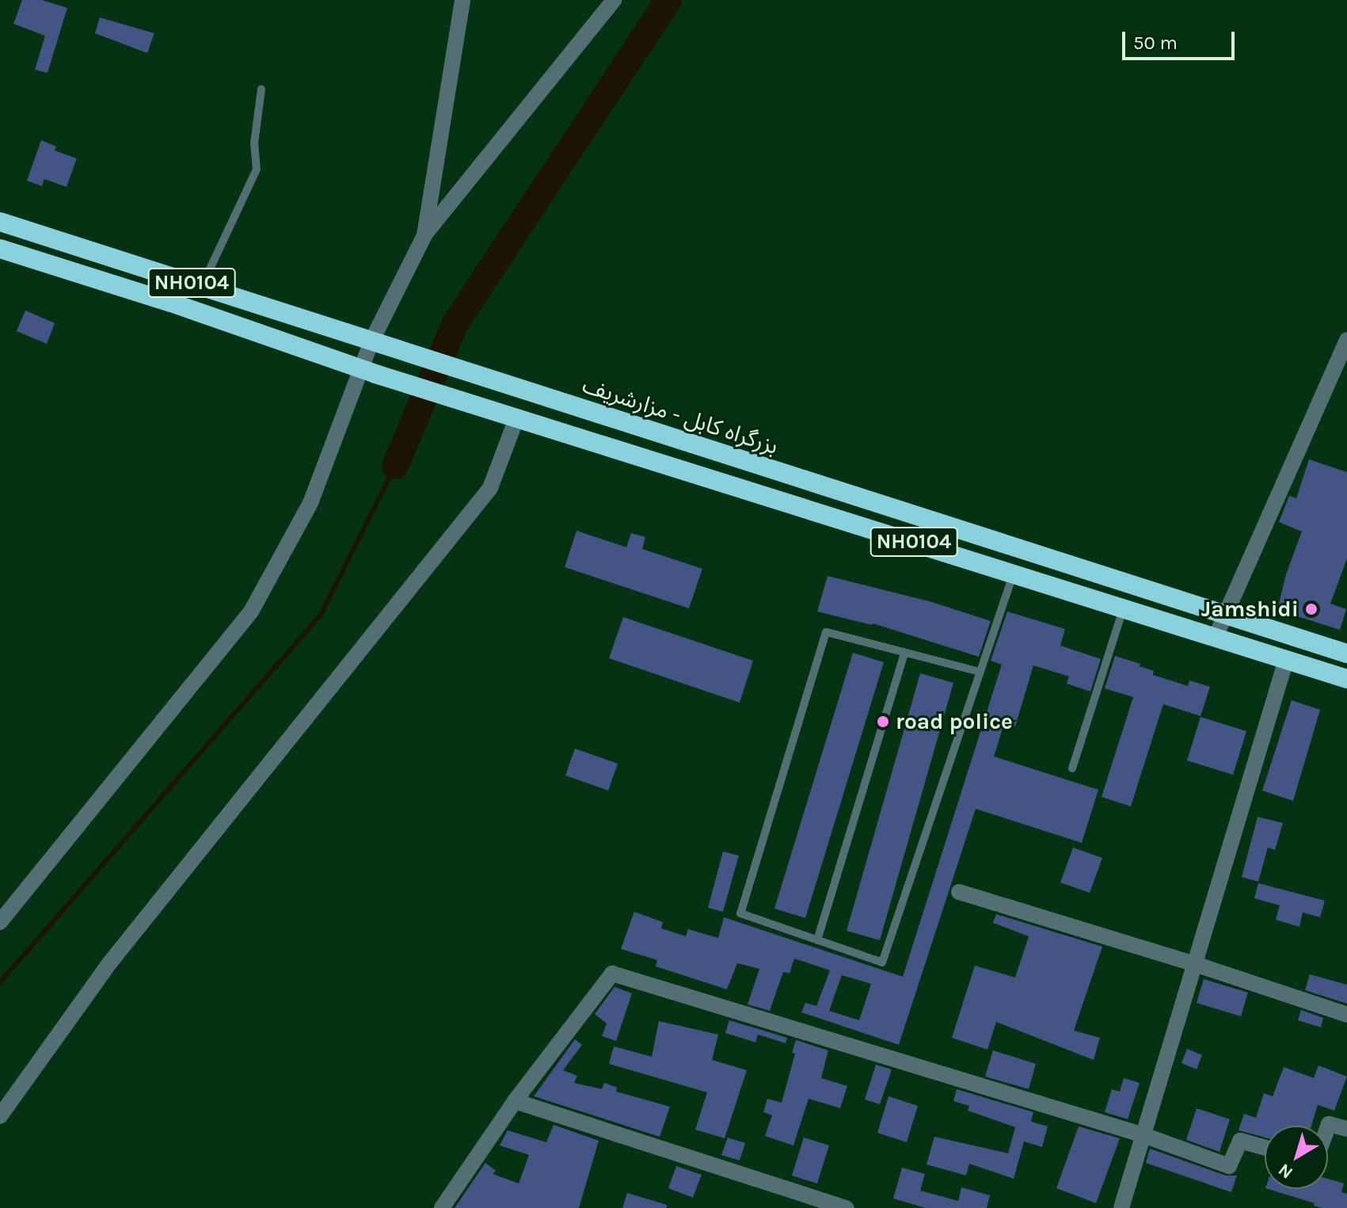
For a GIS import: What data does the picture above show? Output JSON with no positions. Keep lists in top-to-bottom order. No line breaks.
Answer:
{"streets":{"highway":["NH0104","بزرگراه کابل - مزارشریف"]},"places":["Jamshidi","road police"],"scale_bar":"50 m","north":"bottom left"}
